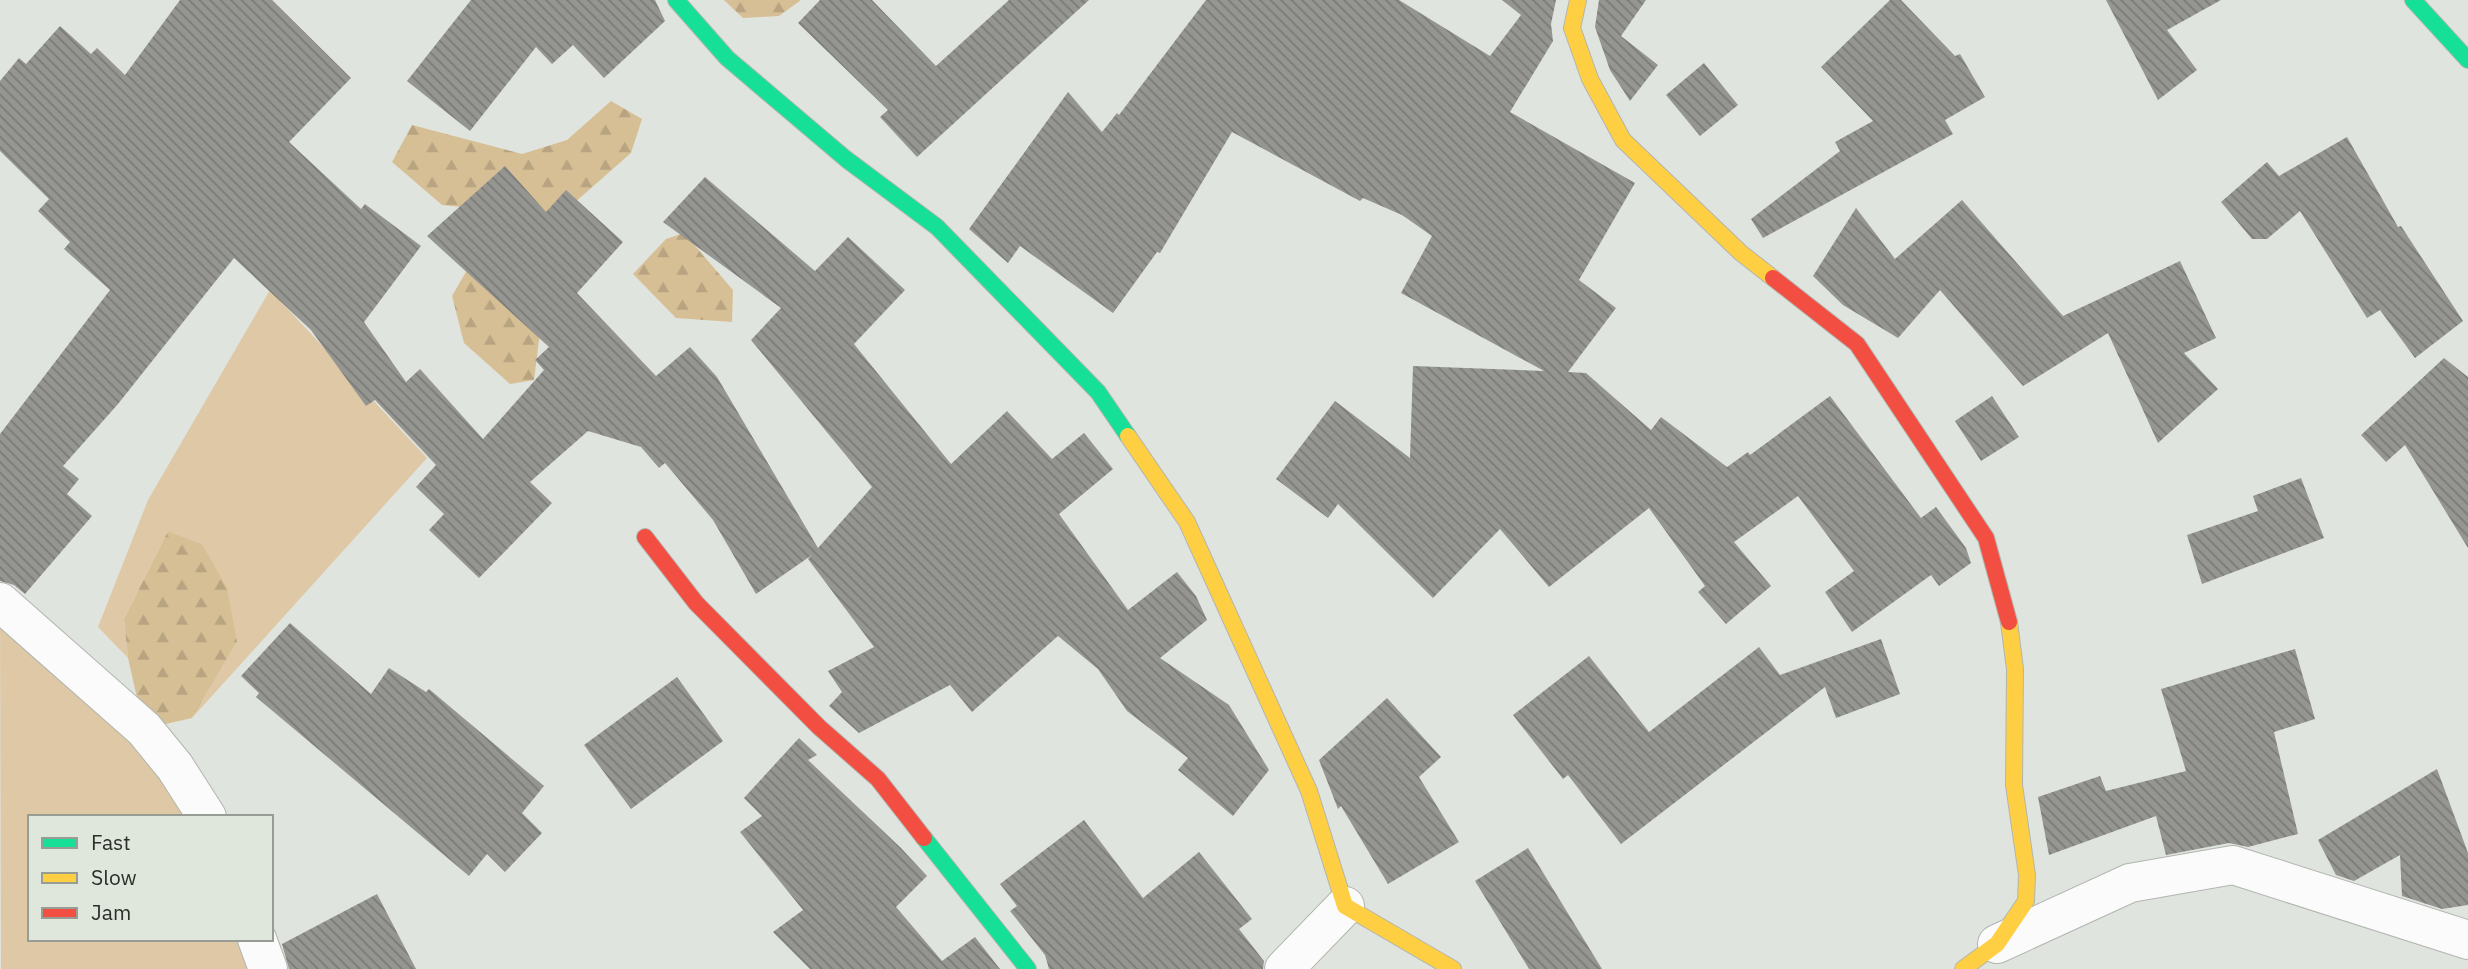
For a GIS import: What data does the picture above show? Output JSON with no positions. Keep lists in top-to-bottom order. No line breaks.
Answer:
{"legend":["Fast","Slow","Jam"]}
